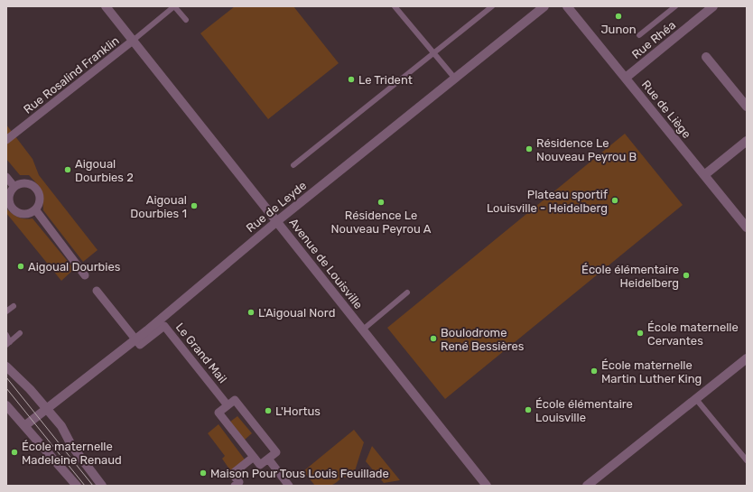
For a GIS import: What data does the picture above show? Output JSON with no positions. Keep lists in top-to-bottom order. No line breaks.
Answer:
{"streets":{"street":["Rue Rhéa","Rue Rosalind Franklin","Rue de Liège","Rue de Leyde","Avenue de Louisville","Le Grand Mail"]},"crossings":[["Rue Rhéa","Rue de Liège"],["Rue Rosalind Franklin","Avenue de Louisville"],["Rue de Leyde","Avenue de Louisville"]],"places":["Junon","Le Trident","Résidence Le Nouveau Peyrou B","Aigoual Dourbies 2","Plateau sportif Louisville - Heidelberg","Résidence Le Nouveau Peyrou A","Aigoual Dourbies 1","Aigoual Dourbies","École élémentaire Heidelberg","L'Aigoual Nord","École maternelle Cervantes","Boulodrome René Bessières","École maternelle Martin Luther King","École élémentaire Louisville","L'Hortus","École maternelle Madeleine Renaud","Maison Pour Tous Louis Feuillade"]}
